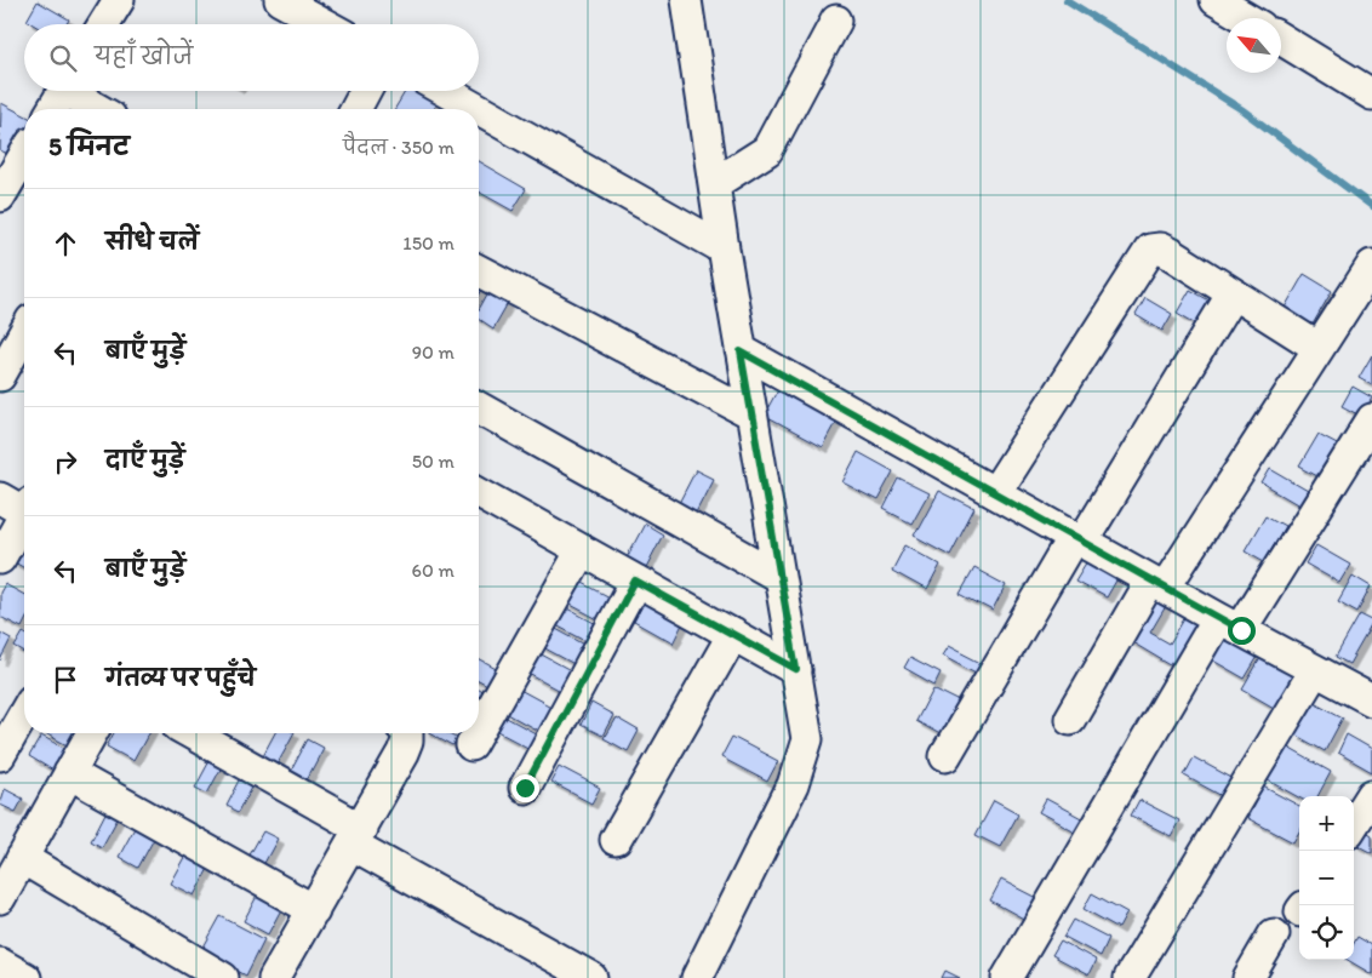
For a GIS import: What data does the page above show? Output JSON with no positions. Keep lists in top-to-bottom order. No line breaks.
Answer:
{"north":"top left","page":{"search":"यहाँ खोजें","heading":["5 मिनट","पैदल · 350 m"],"list":[["सीधे चलें","150 m"],["बाएँ मुड़ें","90 m"],["दाएँ मुड़ें","50 m"],["बाएँ मुड़ें","60 m"],"गंतव्य पर पहुँचे"],"map_buttons":["+","−"]}}
